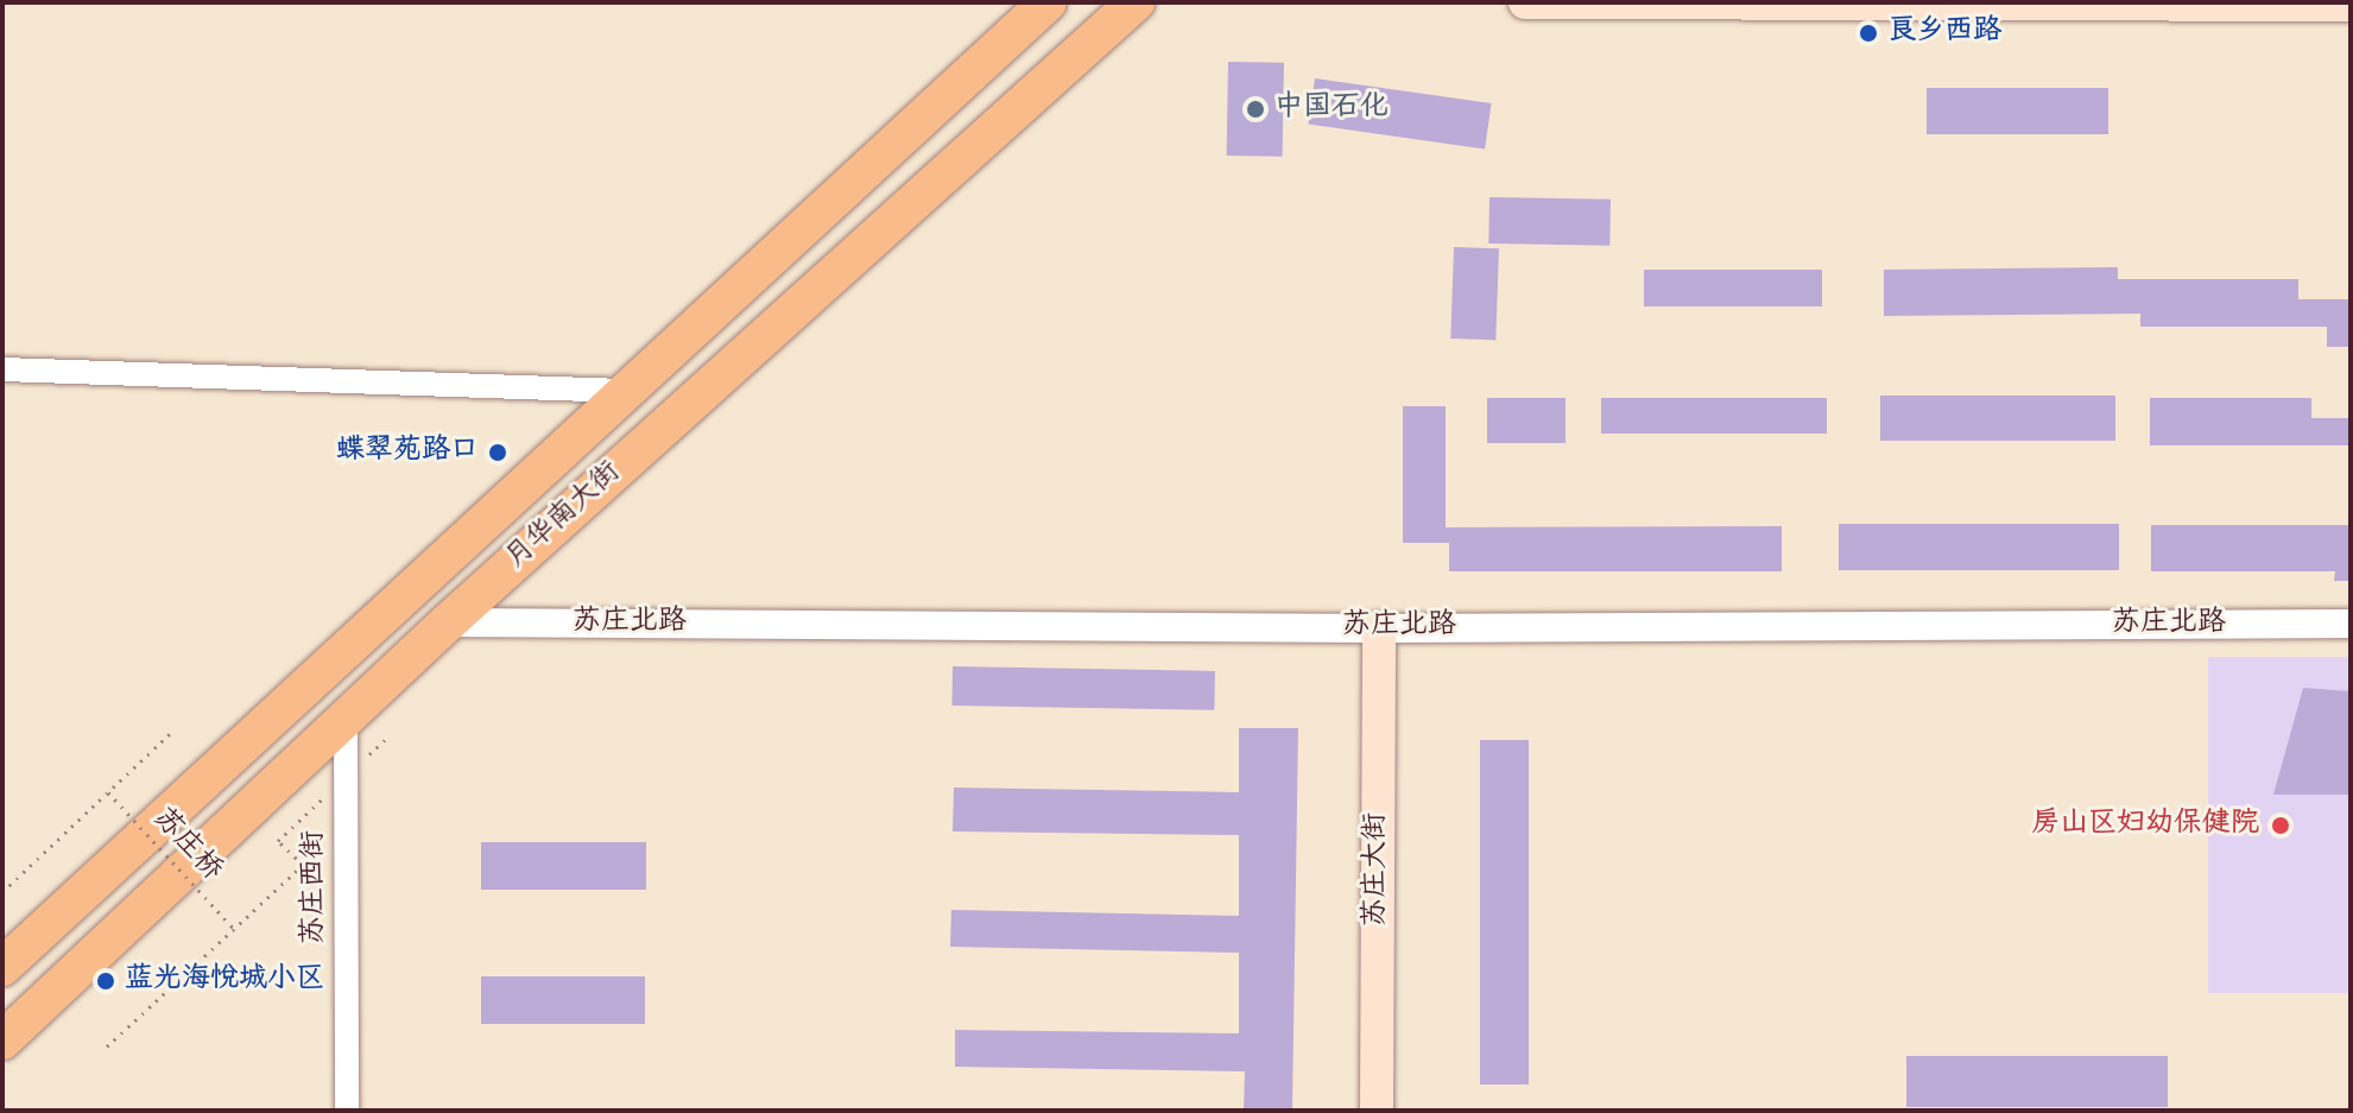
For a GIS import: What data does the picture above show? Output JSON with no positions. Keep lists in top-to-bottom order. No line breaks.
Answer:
{"streets":{"main road":["月华南大街","苏庄大街"],"street":["苏庄北路","苏庄西街"],"path":["苏庄桥"]},"crossings":[["月华南大街","苏庄北路"],["月华南大街","苏庄西街"],["苏庄北路","苏庄大街"]],"places":["良乡西路","中国石化","蝶翠苑路口","房山区妇幼保健院","蓝光海悦城小区"]}
